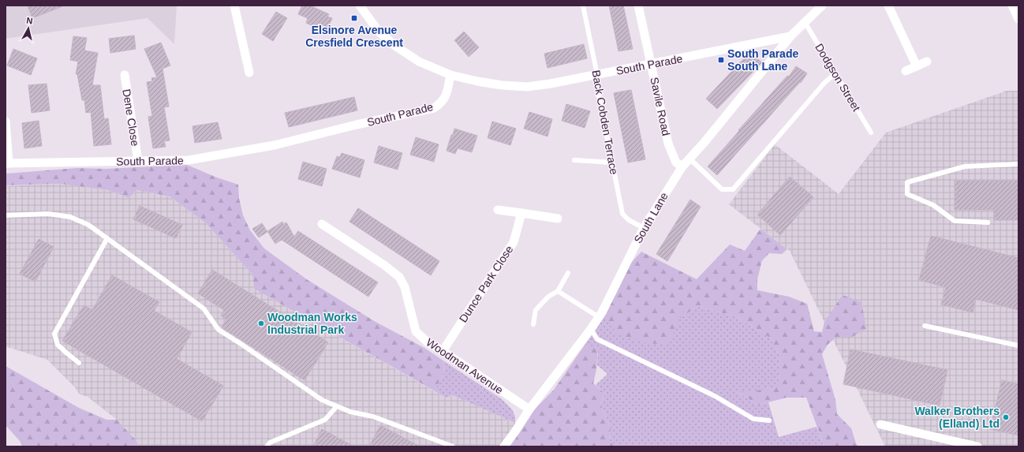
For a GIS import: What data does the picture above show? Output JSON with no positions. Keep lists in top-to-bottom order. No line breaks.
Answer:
{"streets":{"street":["South Parade","Savile Road","Dene Close","South Lane","Dunce Park Close","Woodman Avenue"],"lane":["Dodgson Street","Back Cobden Terrace"]},"crossings":[["South Parade","Savile Road"],["South Parade","Dene Close"],["South Parade","Back Cobden Terrace"],["South Parade","South Lane"],["Dodgson Street","South Lane"],["Savile Road","South Lane"],["Back Cobden Terrace","South Lane"],["South Lane","Woodman Avenue"],["Dunce Park Close","Woodman Avenue"]],"places":{"transit":["Elsinore Avenue Cresfield Crescent","South Parade South Lane"],"other":["Woodman Works Industrial Park","Walker Brothers (Elland) Ltd"]},"north":"top"}
